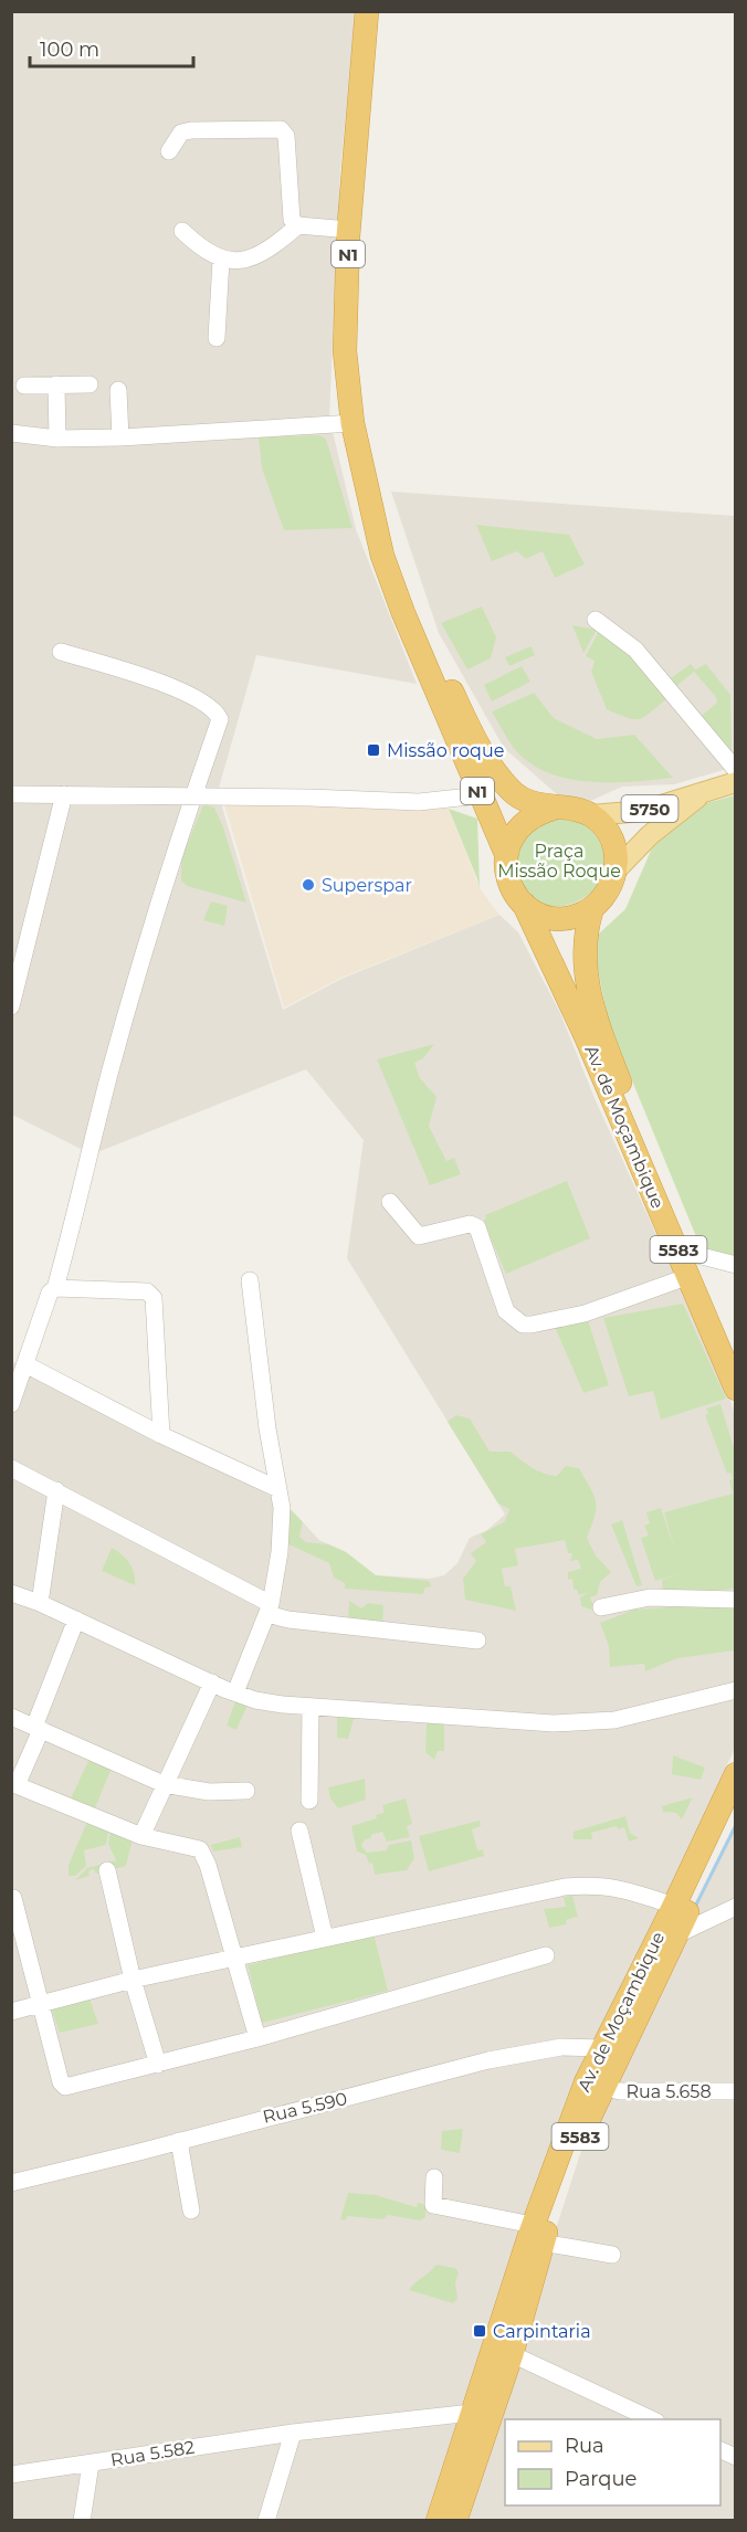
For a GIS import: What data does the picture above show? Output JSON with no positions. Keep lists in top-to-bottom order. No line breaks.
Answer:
{"streets":{"highway":["N1","Av. de Moçambique","5583"],"main road":["5750"],"street":["Rua 5.658","Rua 5.590","Rua 5.582"]},"crossings":[["N1","5750"],["N1","Av. de Moçambique"],["5750","Av. de Moçambique"],["Av. de Moçambique","Rua 5.658"],["Av. de Moçambique","Rua 5.590"],["Av. de Moçambique","Rua 5.582"]],"parks":["Praça Missão Roque"],"places":{"transit":["Missão roque","Carpintaria"],"other":["Superspar"]},"legend":["Rua","Parque"],"scale_bar":"100 m"}
